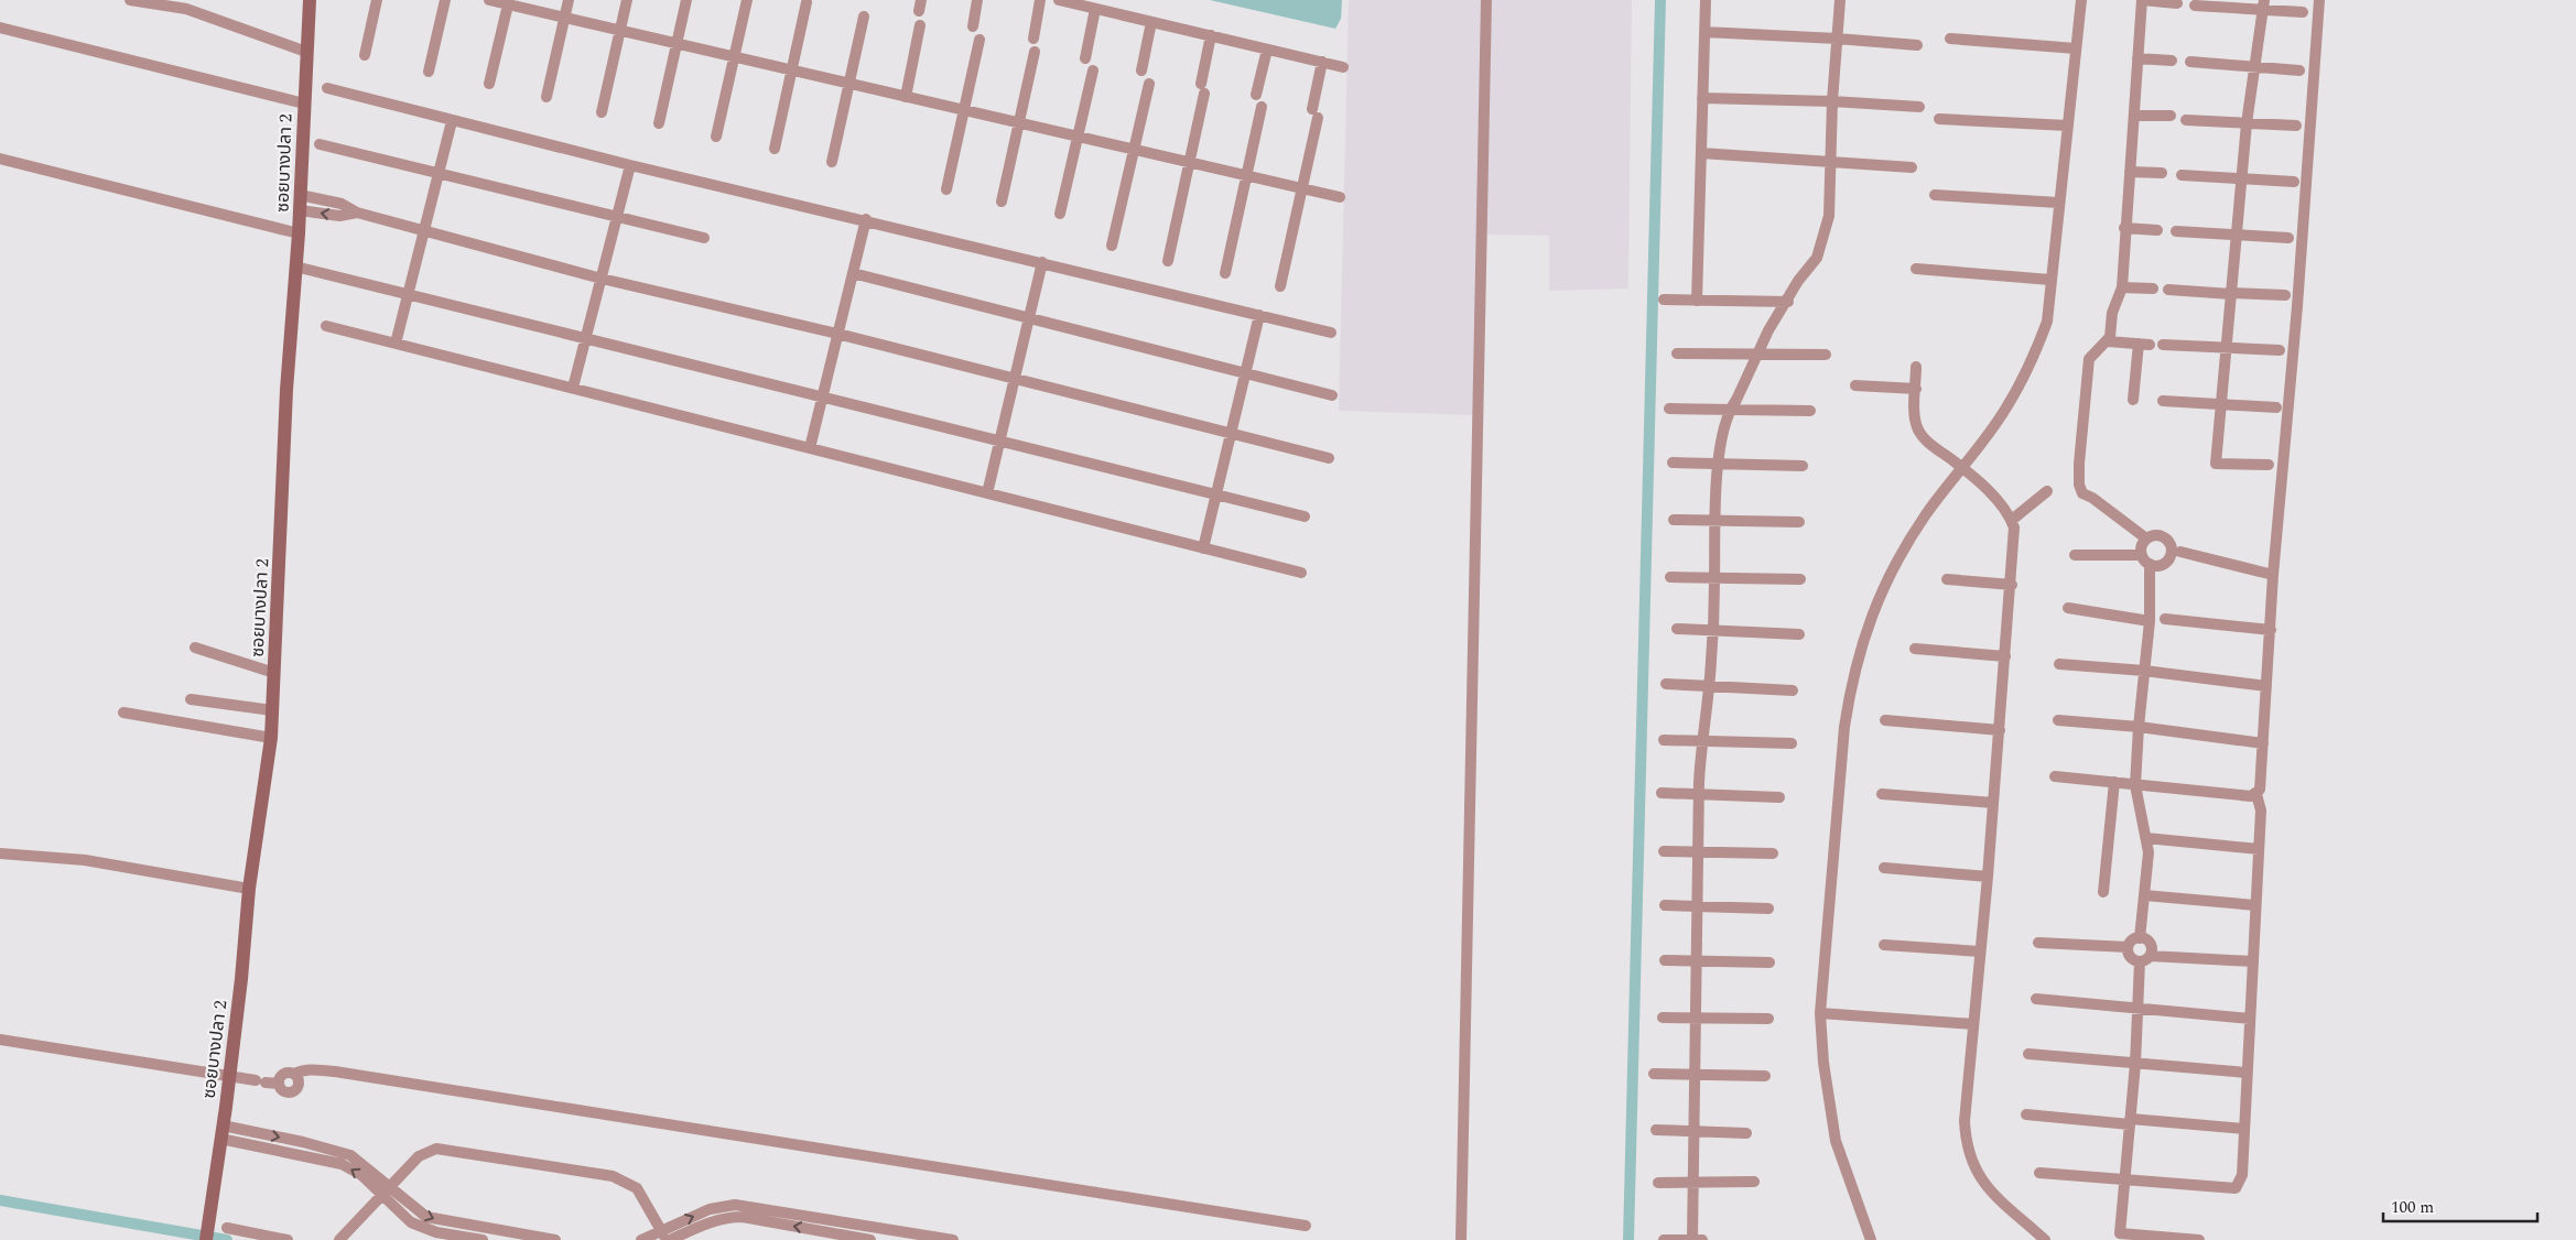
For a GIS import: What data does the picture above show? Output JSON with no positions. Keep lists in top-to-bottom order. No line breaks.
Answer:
{"streets":{"street":["ซอยบางปลา 2"]},"scale_bar":"100 m"}
